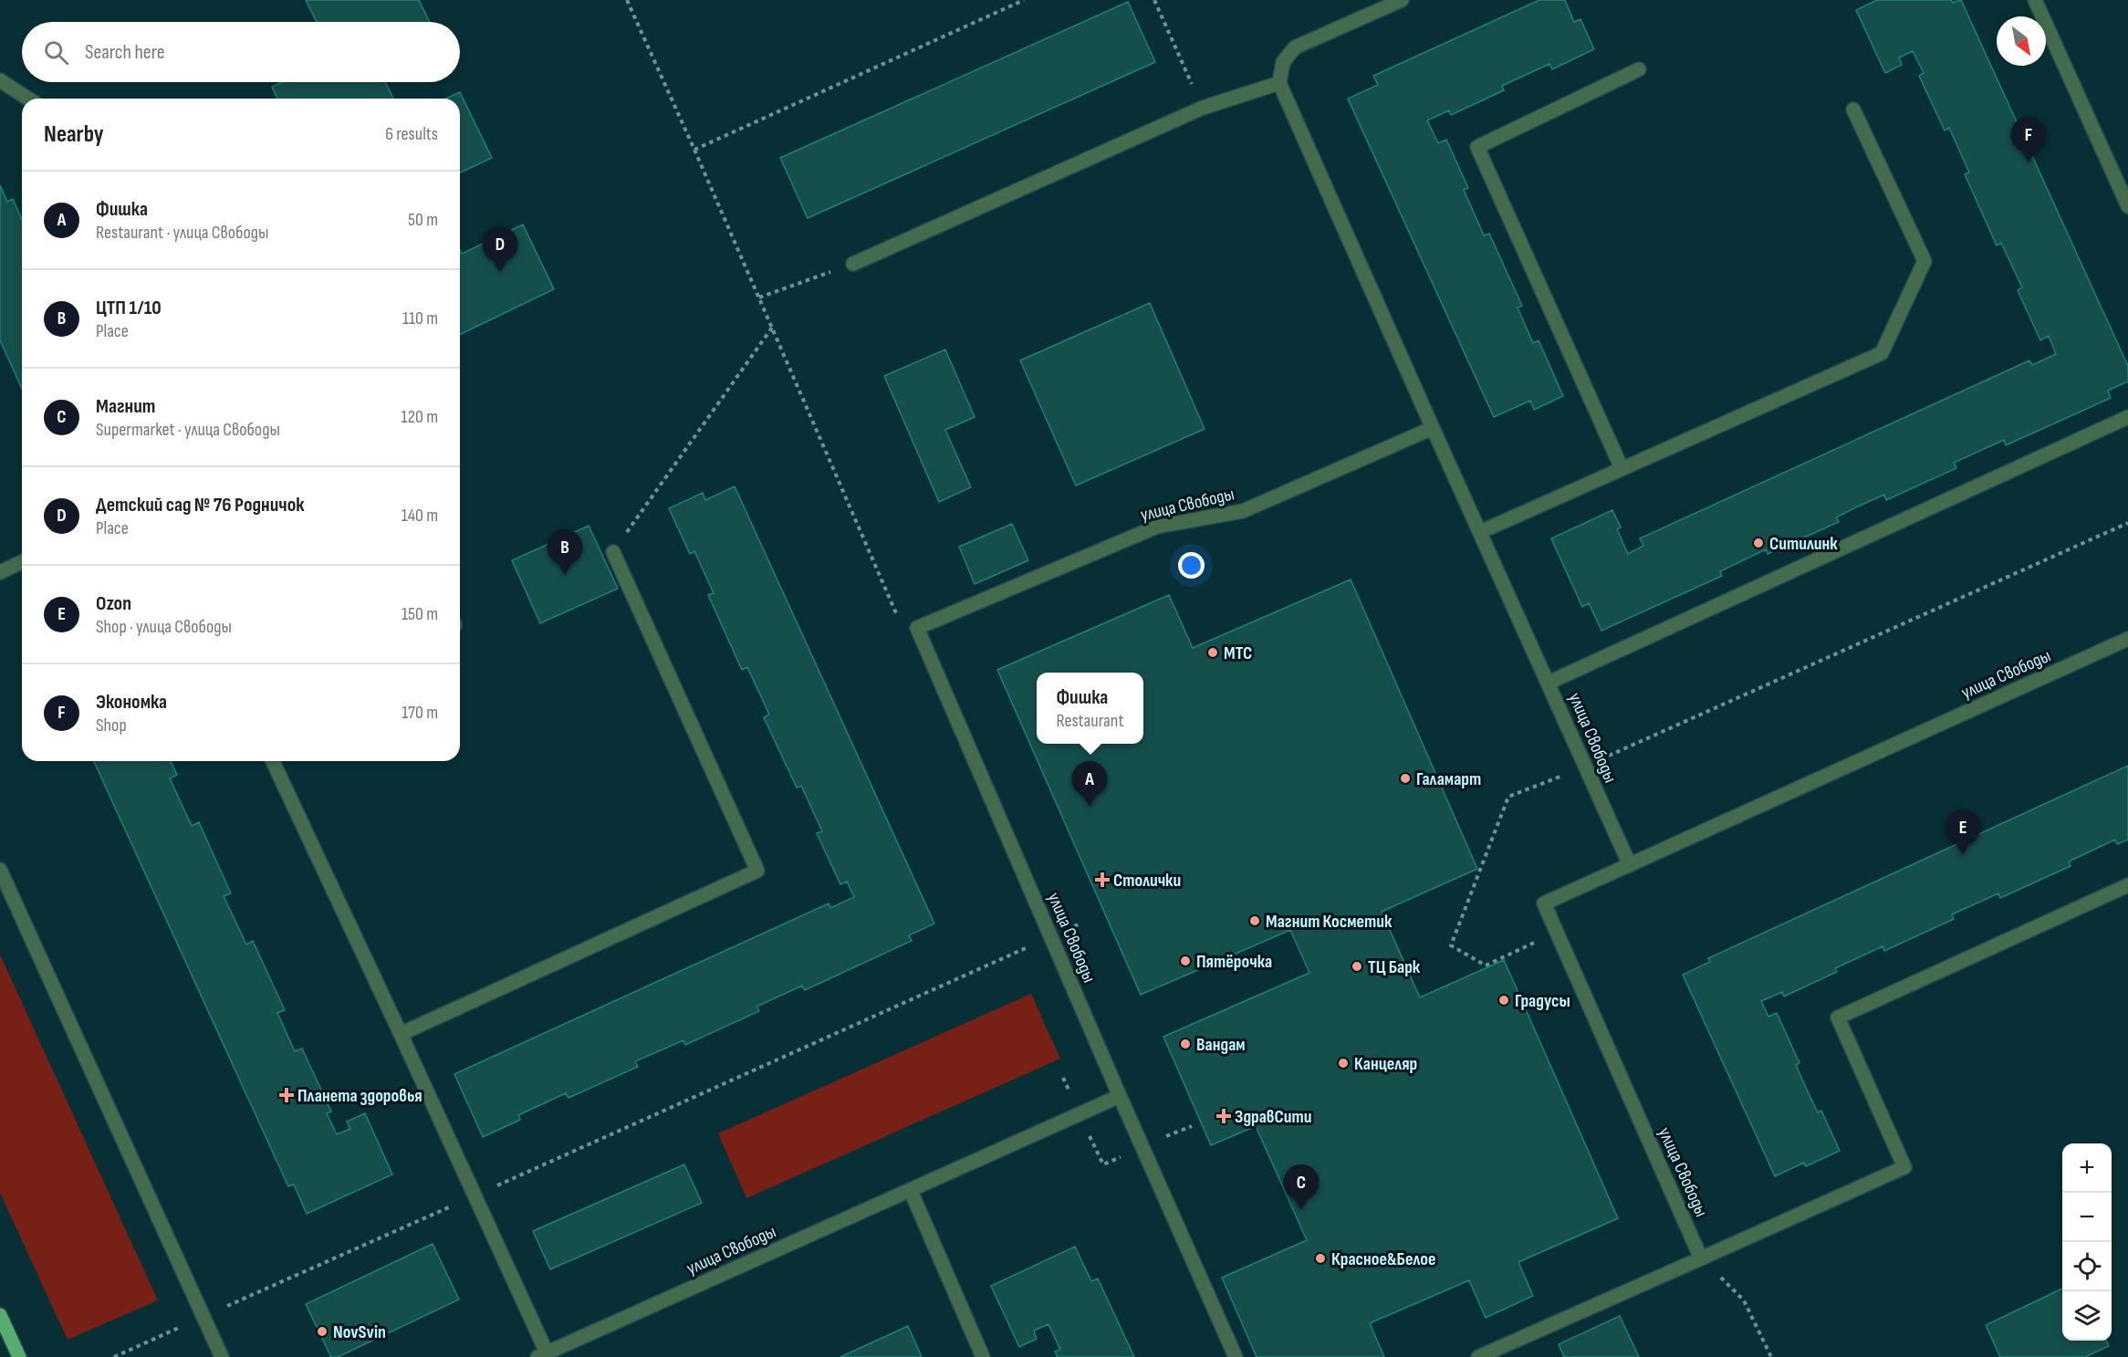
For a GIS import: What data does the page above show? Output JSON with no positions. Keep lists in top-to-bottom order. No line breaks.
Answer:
{"streets":{"street":["улица Свободы"]},"places":{"other":["Ситилинк","МТС","Галамарт","Магнит Косметик","Пятёрочка","ТЦ Барк","Градусы","Вандам","Канцеляр","Красное&Белое","NovSvin"],"health":["Столички","Планета здоровья","ЗдравСити"]},"north":"bottom right","page":{"search":"Search here","heading":["Nearby","6 results"],"pins":["F","D","B","A","E","C"],"list":[{"mark":"A","name":"Фишка","note":"Restaurant · улица Свободы","value":"50 m"},{"mark":"B","name":"ЦТП 1/10","note":"Place","value":"110 m"},{"mark":"C","name":"Магнит","note":"Supermarket · улица Свободы","value":"120 m"},{"mark":"D","name":"Детский сад № 76 Родничок","note":"Place","value":"140 m"},{"mark":"E","name":"Ozon","note":"Shop · улица Свободы","value":"150 m"},{"mark":"F","name":"Экономка","note":"Shop","value":"170 m"}],"popup":["Фишка","Restaurant"],"map_buttons":["+","−"]}}
